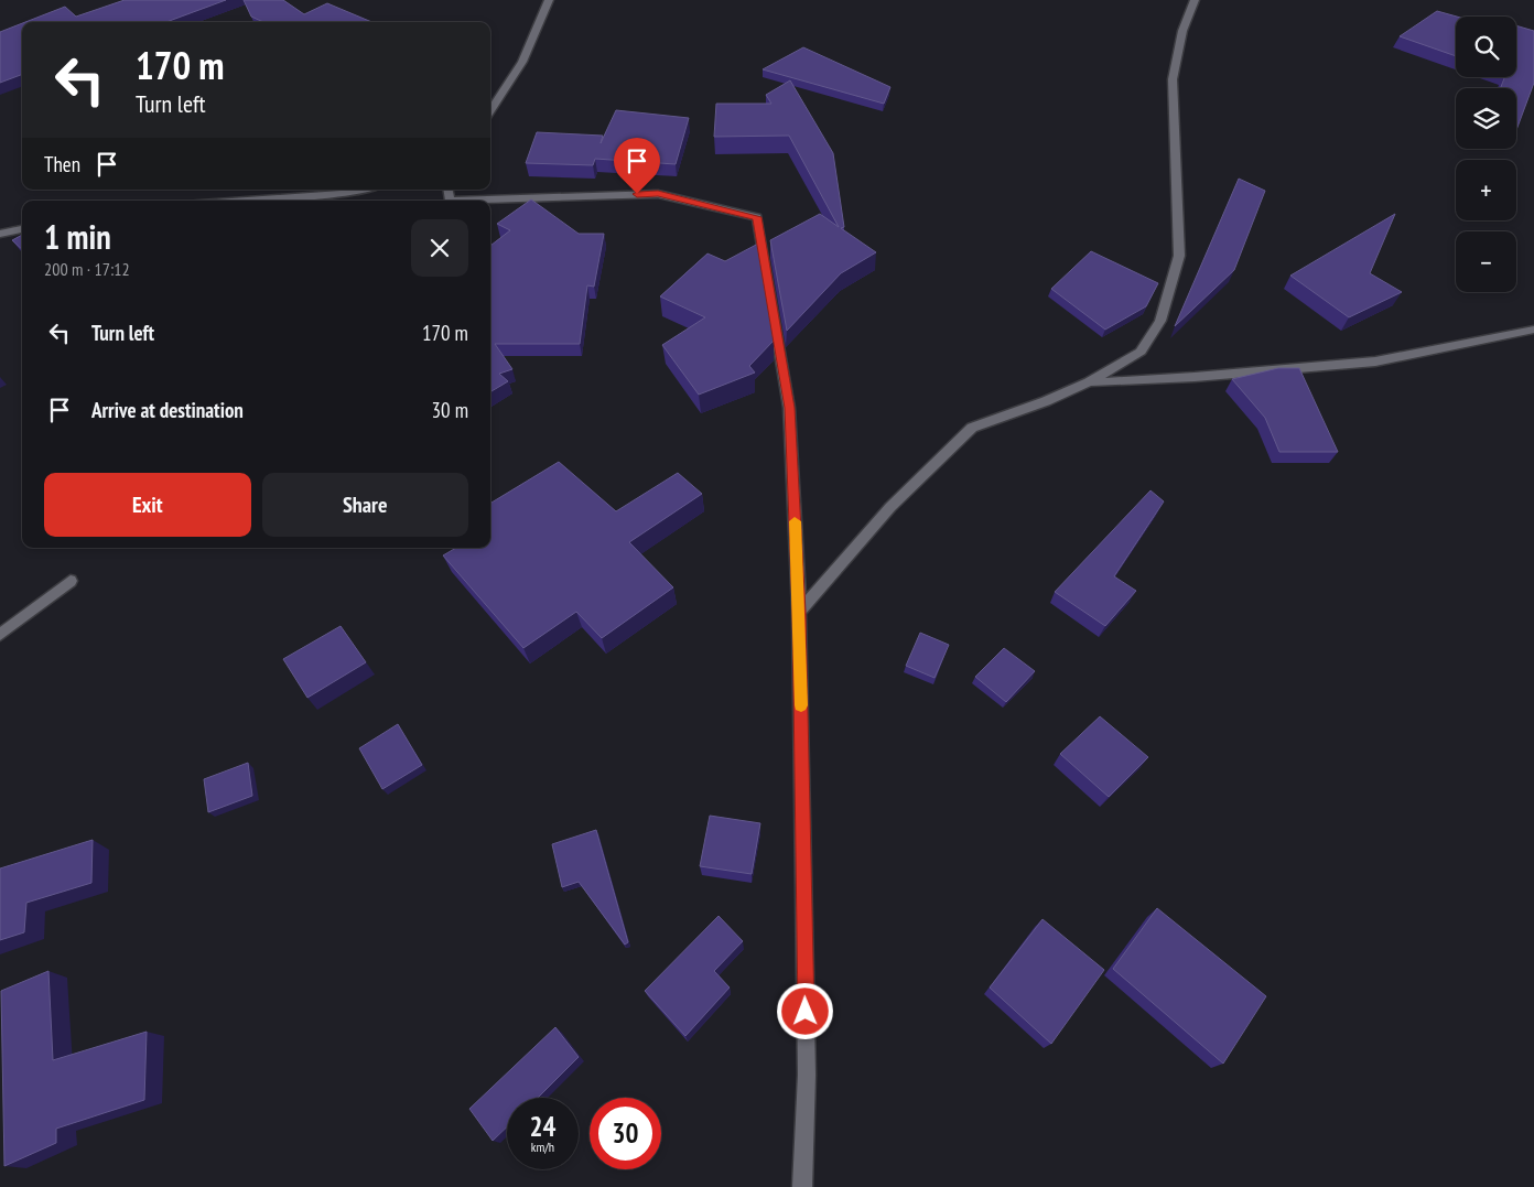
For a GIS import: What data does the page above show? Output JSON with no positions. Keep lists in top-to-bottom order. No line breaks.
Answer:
{"page":{"map_buttons":["+","−"],"turn":["170 m","Turn left"],"then":"Then","heading":["1 min","200 m · 17:12"],"list":[{"name":"Turn left","value":"170 m"},{"name":"Arrive at destination","value":"30 m"}],"buttons":["Exit","Share"],"speed":"24 km/h","limit":"30"}}
